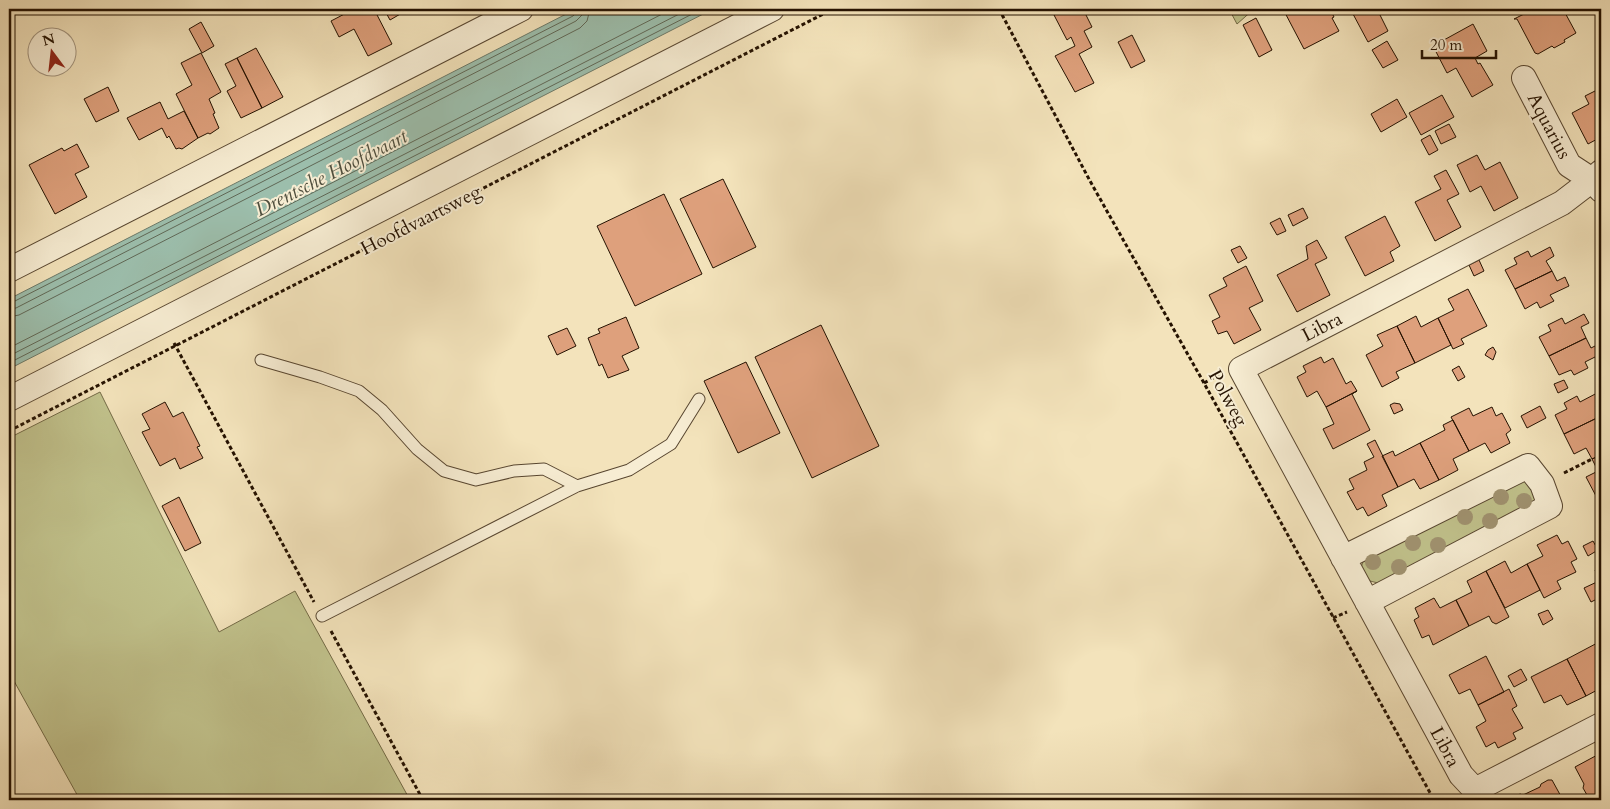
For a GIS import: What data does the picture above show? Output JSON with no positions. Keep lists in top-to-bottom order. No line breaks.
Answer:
{"streets":{"street":["Aquarius","Hoofdvaartsweg","Libra"],"path":["Polweg"]},"crossings":[["Aquarius","Libra"]],"water":["Drentsche Hoofdvaart"],"scale_bar":"20 m","north":"top"}
